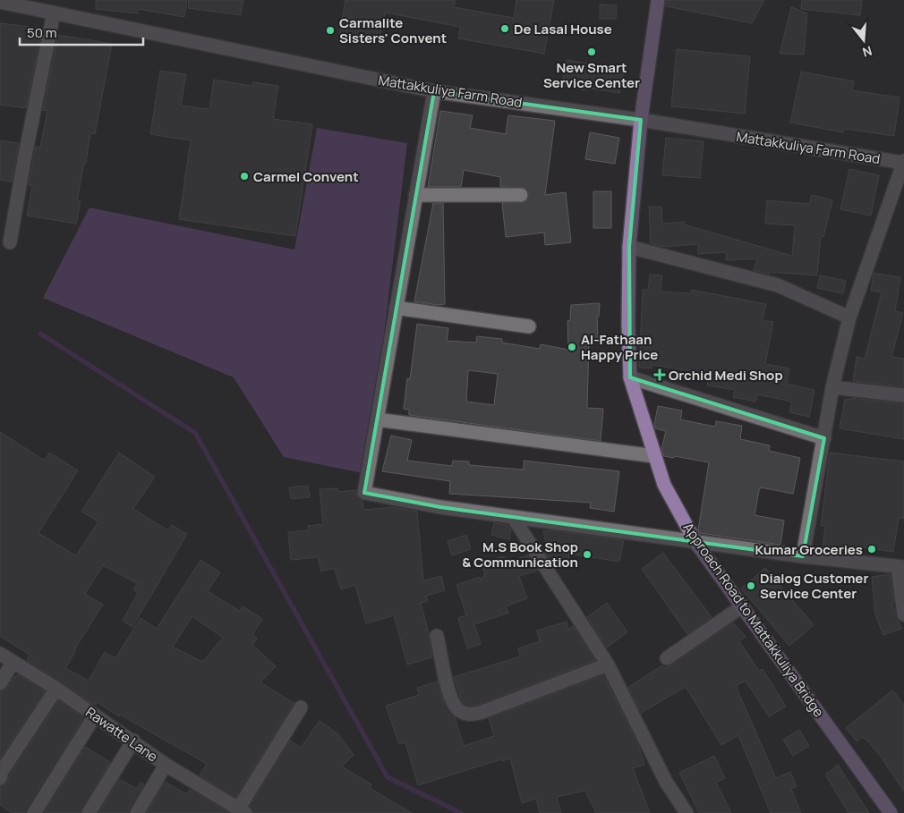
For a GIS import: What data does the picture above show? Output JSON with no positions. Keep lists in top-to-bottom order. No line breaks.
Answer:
{"streets":{"main road":["Approach Road to Mattakkuliya Bridge"],"street":["Mattakkuliya Farm Road","Rawatte Lane"]},"crossings":[["Mattakkuliya Farm Road","Approach Road to Mattakkuliya Bridge"]],"places":{"other":["De Lasal House","Carmalite Sisters' Convent","New Smart Service Center","Carmel Convent","Al-Fathaan Happy Price","Kumar Groceries","M.S Book Shop & Communication","Dialog Customer Service Center"],"health":["Orchid Medi Shop"]},"scale_bar":"50 m","north":"bottom"}
